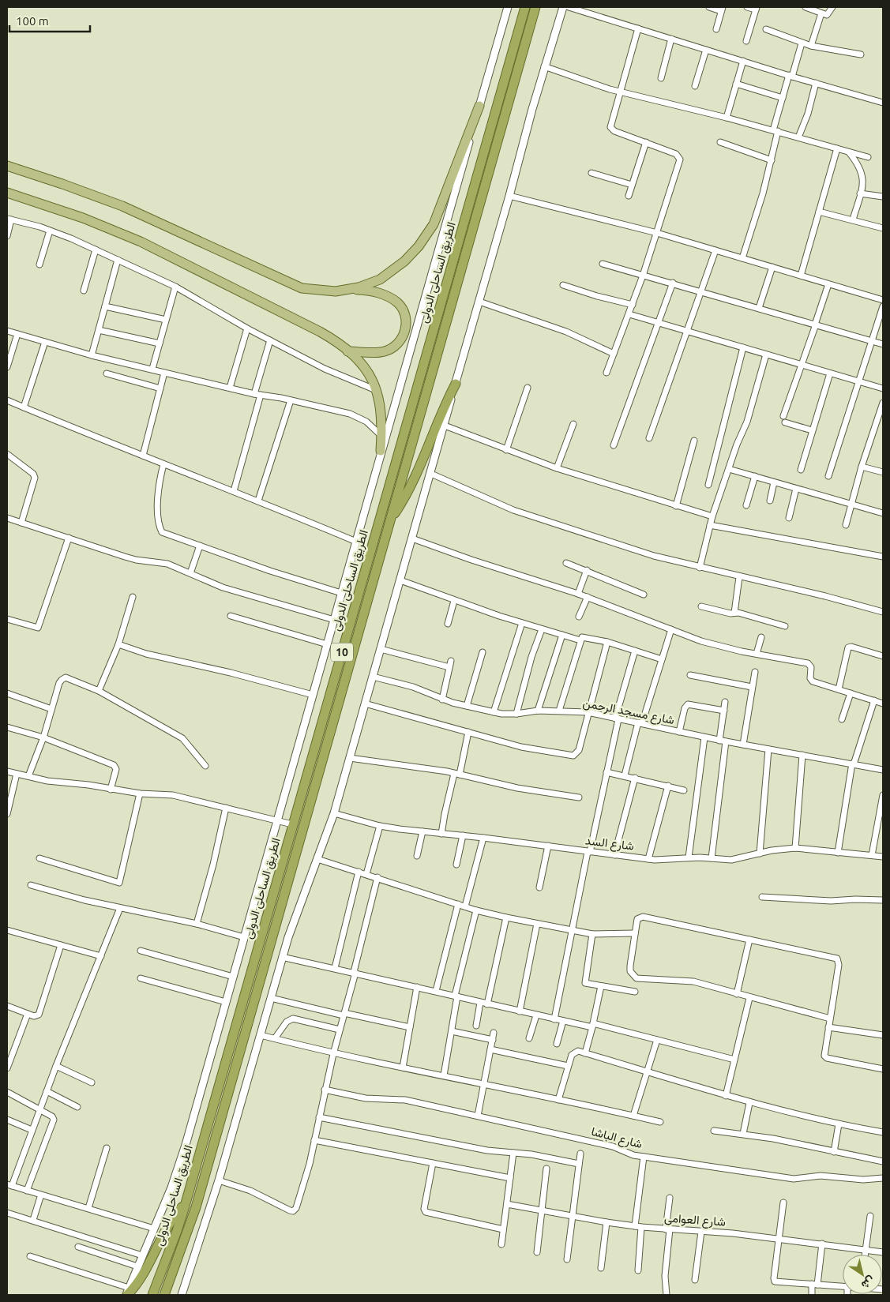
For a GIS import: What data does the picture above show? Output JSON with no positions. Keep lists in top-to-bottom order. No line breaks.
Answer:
{"streets":{"highway":["الطريق الساحلى الدولى","10"],"street":["شارع مسجد الرحمن","شارع السد","شارع الباشا","شارع العوامى"]},"scale_bar":"100 m","north":"bottom right"}
